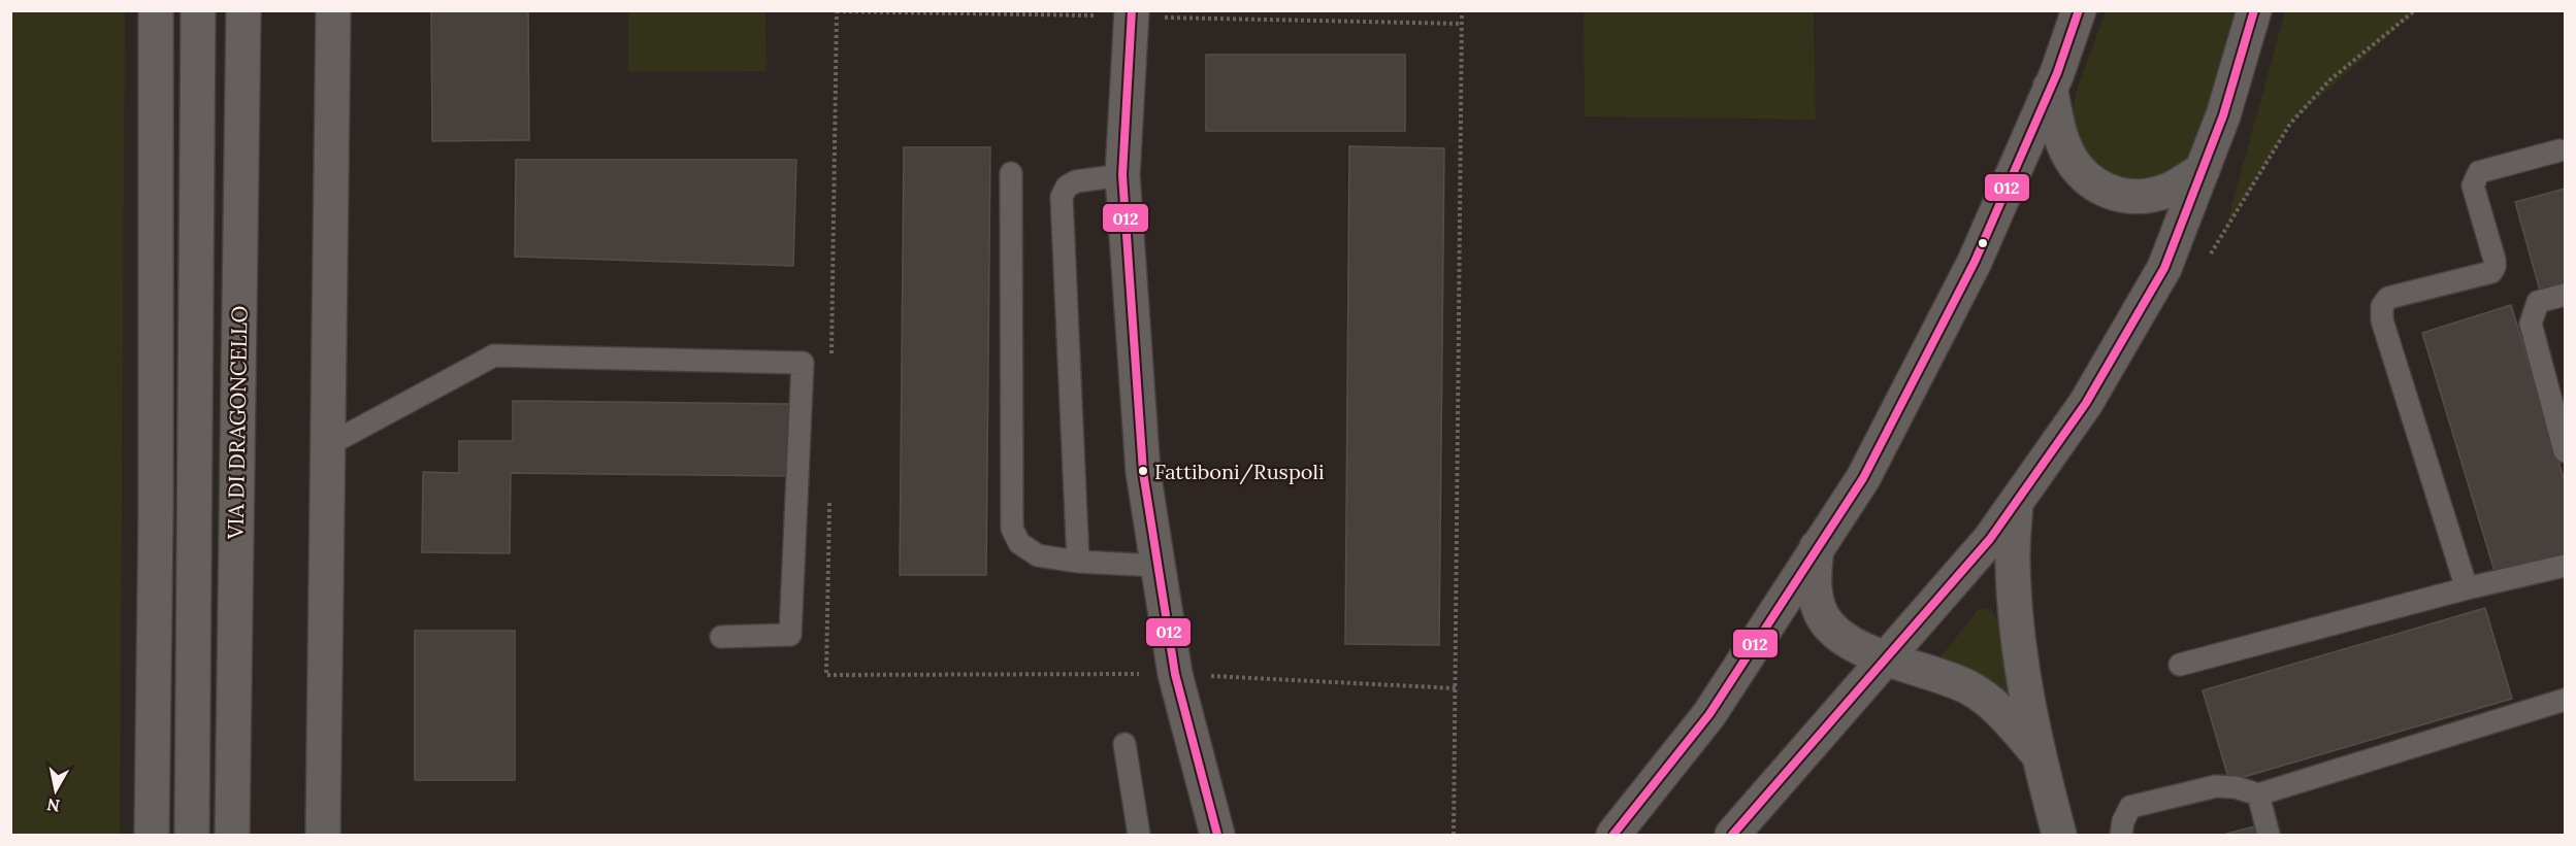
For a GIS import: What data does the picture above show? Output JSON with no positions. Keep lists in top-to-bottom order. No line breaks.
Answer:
{"streets":{"street":["VIA DI DRAGONCELLO"]},"places":["Fattiboni/Ruspoli"],"lines":["transit line 012"],"north":"bottom"}
